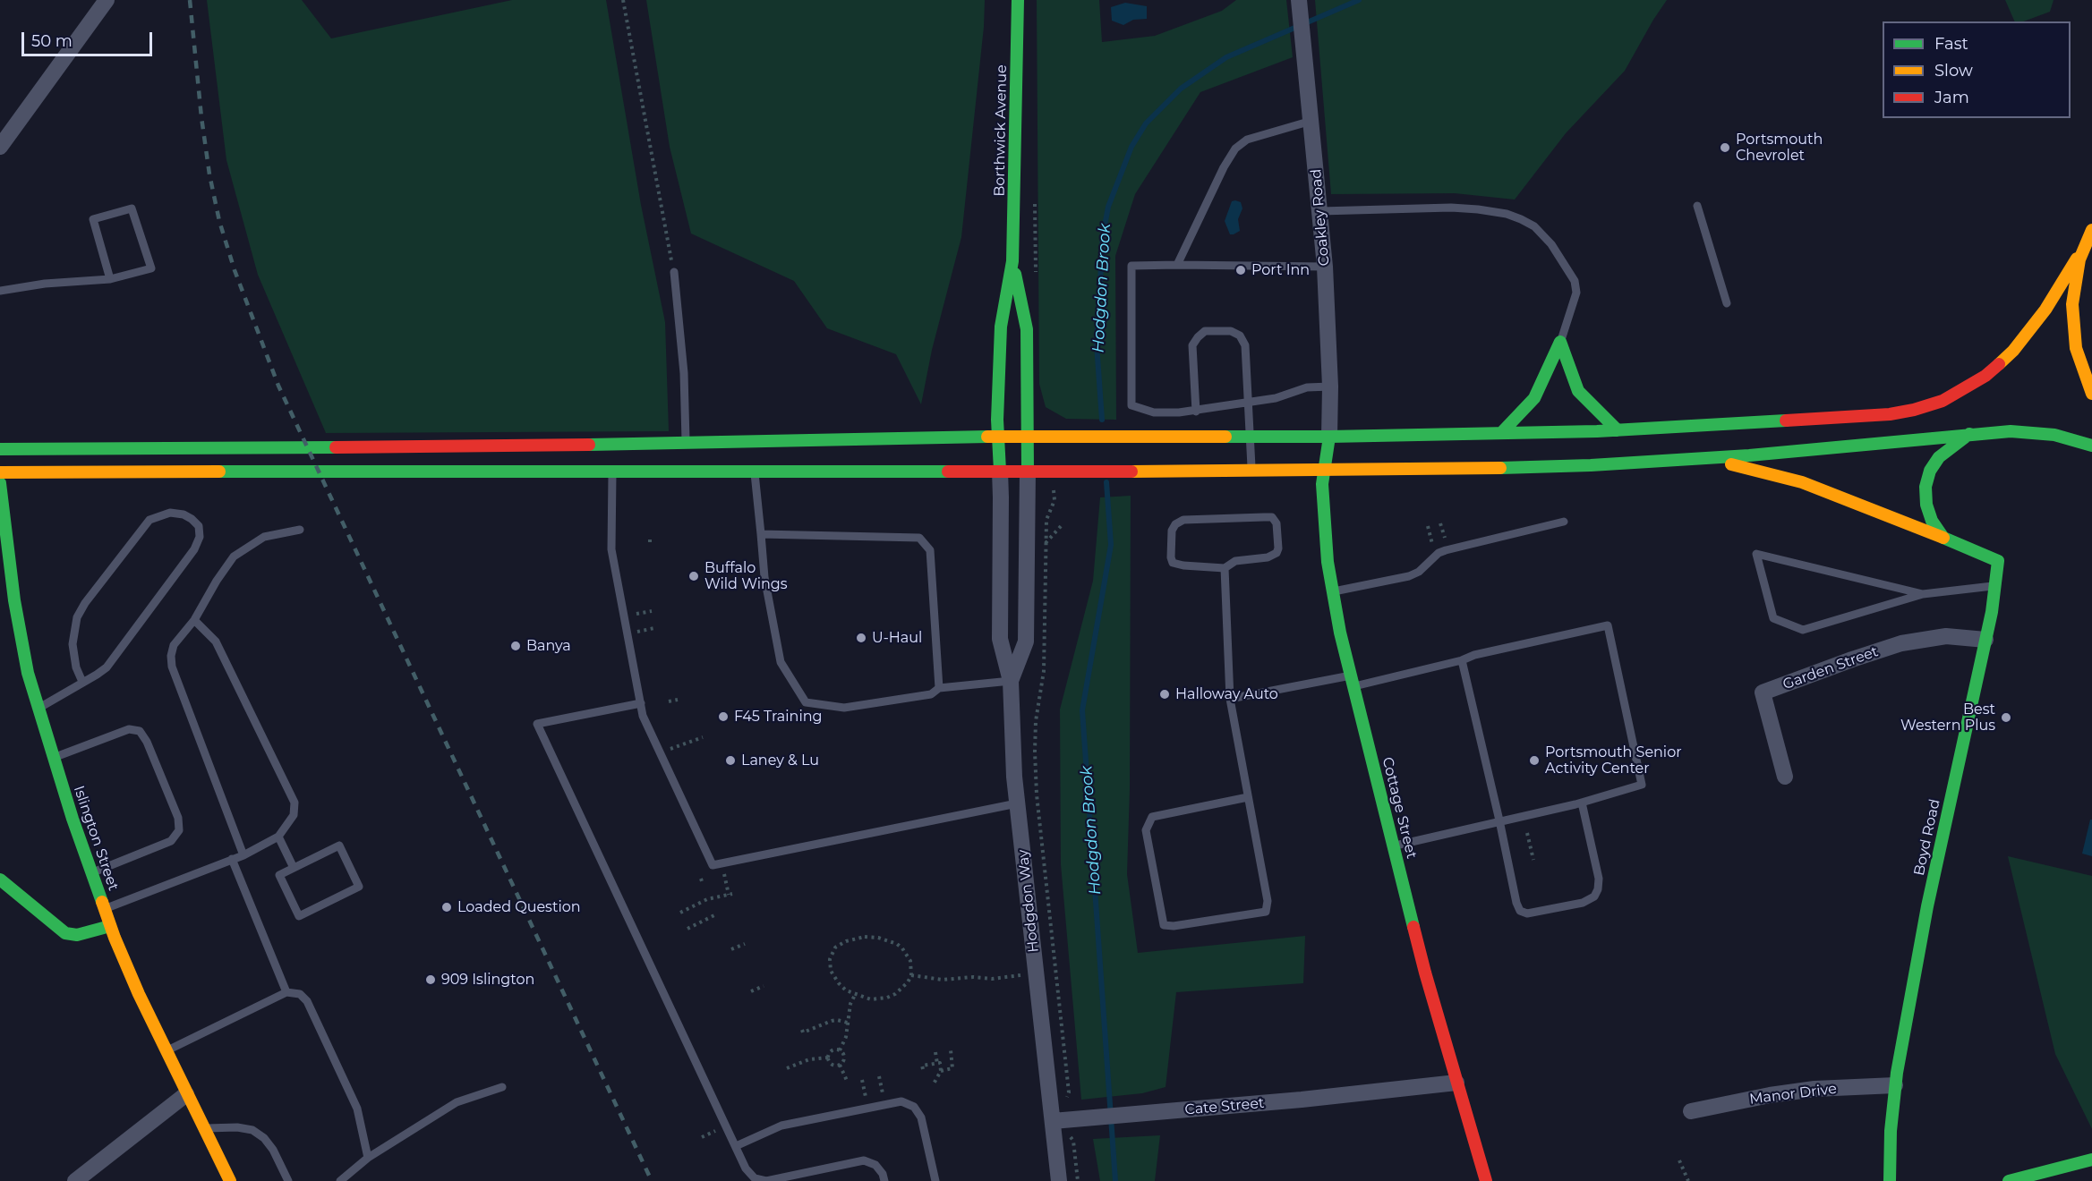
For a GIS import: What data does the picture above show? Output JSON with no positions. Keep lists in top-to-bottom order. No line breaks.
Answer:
{"streets":{"main road":["Borthwick Avenue","Cottage Street","Boyd Road","Islington Street"],"street":["Coakley Road","Garden Street","Hodgdon Way","Manor Drive","Cate Street"]},"crossings":[["Borthwick Avenue","Hodgdon Way"],["Coakley Road","Cottage Street"],["Garden Street","Boyd Road"],["Cottage Street","Cate Street"],["Boyd Road","Manor Drive"],["Hodgdon Way","Cate Street"]],"water":["Hodgdon Brook"],"places":["Portsmouth Chevrolet","Port Inn","Buffalo Wild Wings","U-Haul","Banya","Halloway Auto","F45 Training","Best Western Plus","Laney & Lu","Portsmouth Senior Activity Center","Loaded Question","909 Islington"],"legend":["Fast","Slow","Jam"],"scale_bar":"50 m"}
